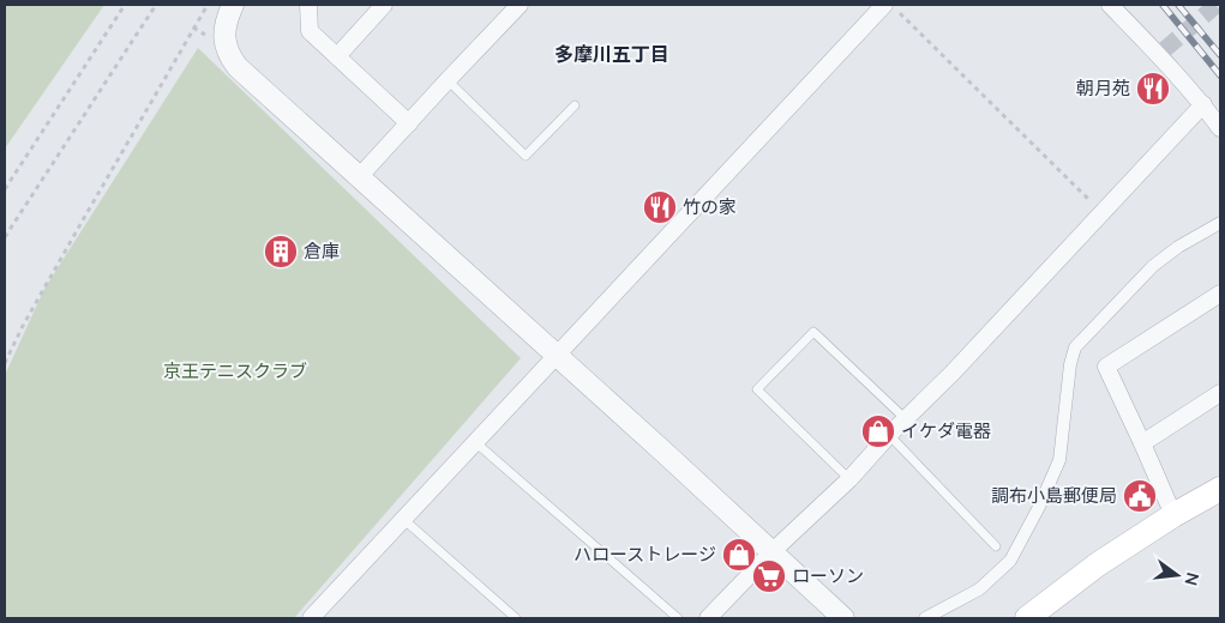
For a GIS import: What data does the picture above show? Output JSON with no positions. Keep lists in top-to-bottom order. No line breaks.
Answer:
{"districts":["多摩川五丁目"],"parks":["京王テニスクラブ"],"places":{"restaurant":["朝月苑","竹の家"],"building":["倉庫"],"shop":["イケダ電器","ハローストレージ"],"public building":["調布小島郵便局"],"supermarket":["ローソン"]},"north":"right"}
